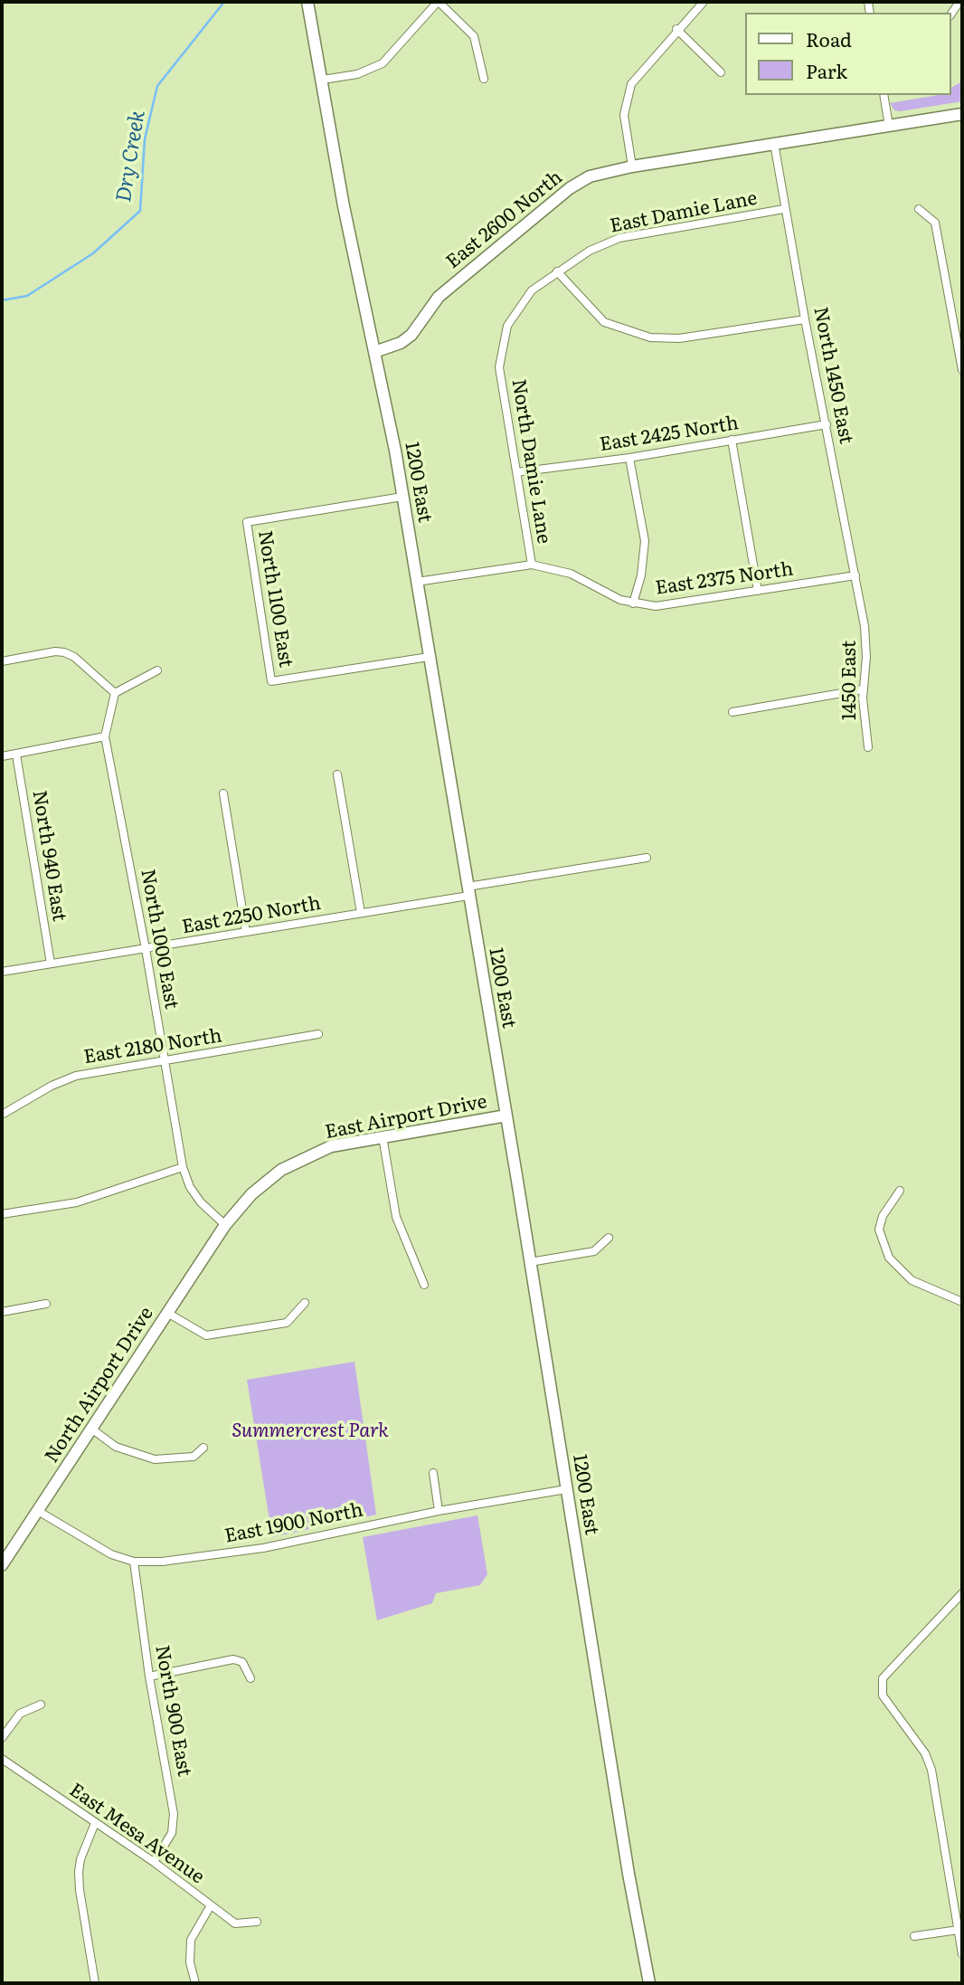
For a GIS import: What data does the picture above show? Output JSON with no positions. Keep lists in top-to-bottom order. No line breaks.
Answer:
{"streets":{"main road":["East 2600 North","1200 East","East Airport Drive","North Airport Drive"],"street":["East Damie Lane","North 1450 East","East 2425 North","North Damie Lane","East 2375 North","North 1100 East","1450 East","North 940 East","East 2250 North","North 1000 East","East 2180 North","East 1900 North","North 900 East","East Mesa Avenue"]},"crossings":[["East Damie Lane","North 1450 East"],["East Damie Lane","North Damie Lane"],["East 2600 North","North 1450 East"],["East 2600 North","1200 East"],["North 1450 East","East 2425 North"],["North 1450 East","East 2375 North"],["North 1450 East","1450 East"],["East 2425 North","North Damie Lane"],["North Damie Lane","East 2375 North"],["1200 East","East 2375 North"],["1200 East","North 1100 East"],["1200 East","East 2250 North"],["1200 East","East Airport Drive"],["1200 East","East 1900 North"],["North 940 East","East 2250 North"],["East 2250 North","North 1000 East"],["North 1000 East","East 2180 North"],["North 1000 East","East Airport Drive"],["North 1000 East","North Airport Drive"],["East Airport Drive","North Airport Drive"],["North Airport Drive","East 1900 North"],["East 1900 North","North 900 East"],["North 900 East","East Mesa Avenue"]],"water":["Dry Creek"],"parks":["Summercrest Park"],"legend":["Road","Park"]}
